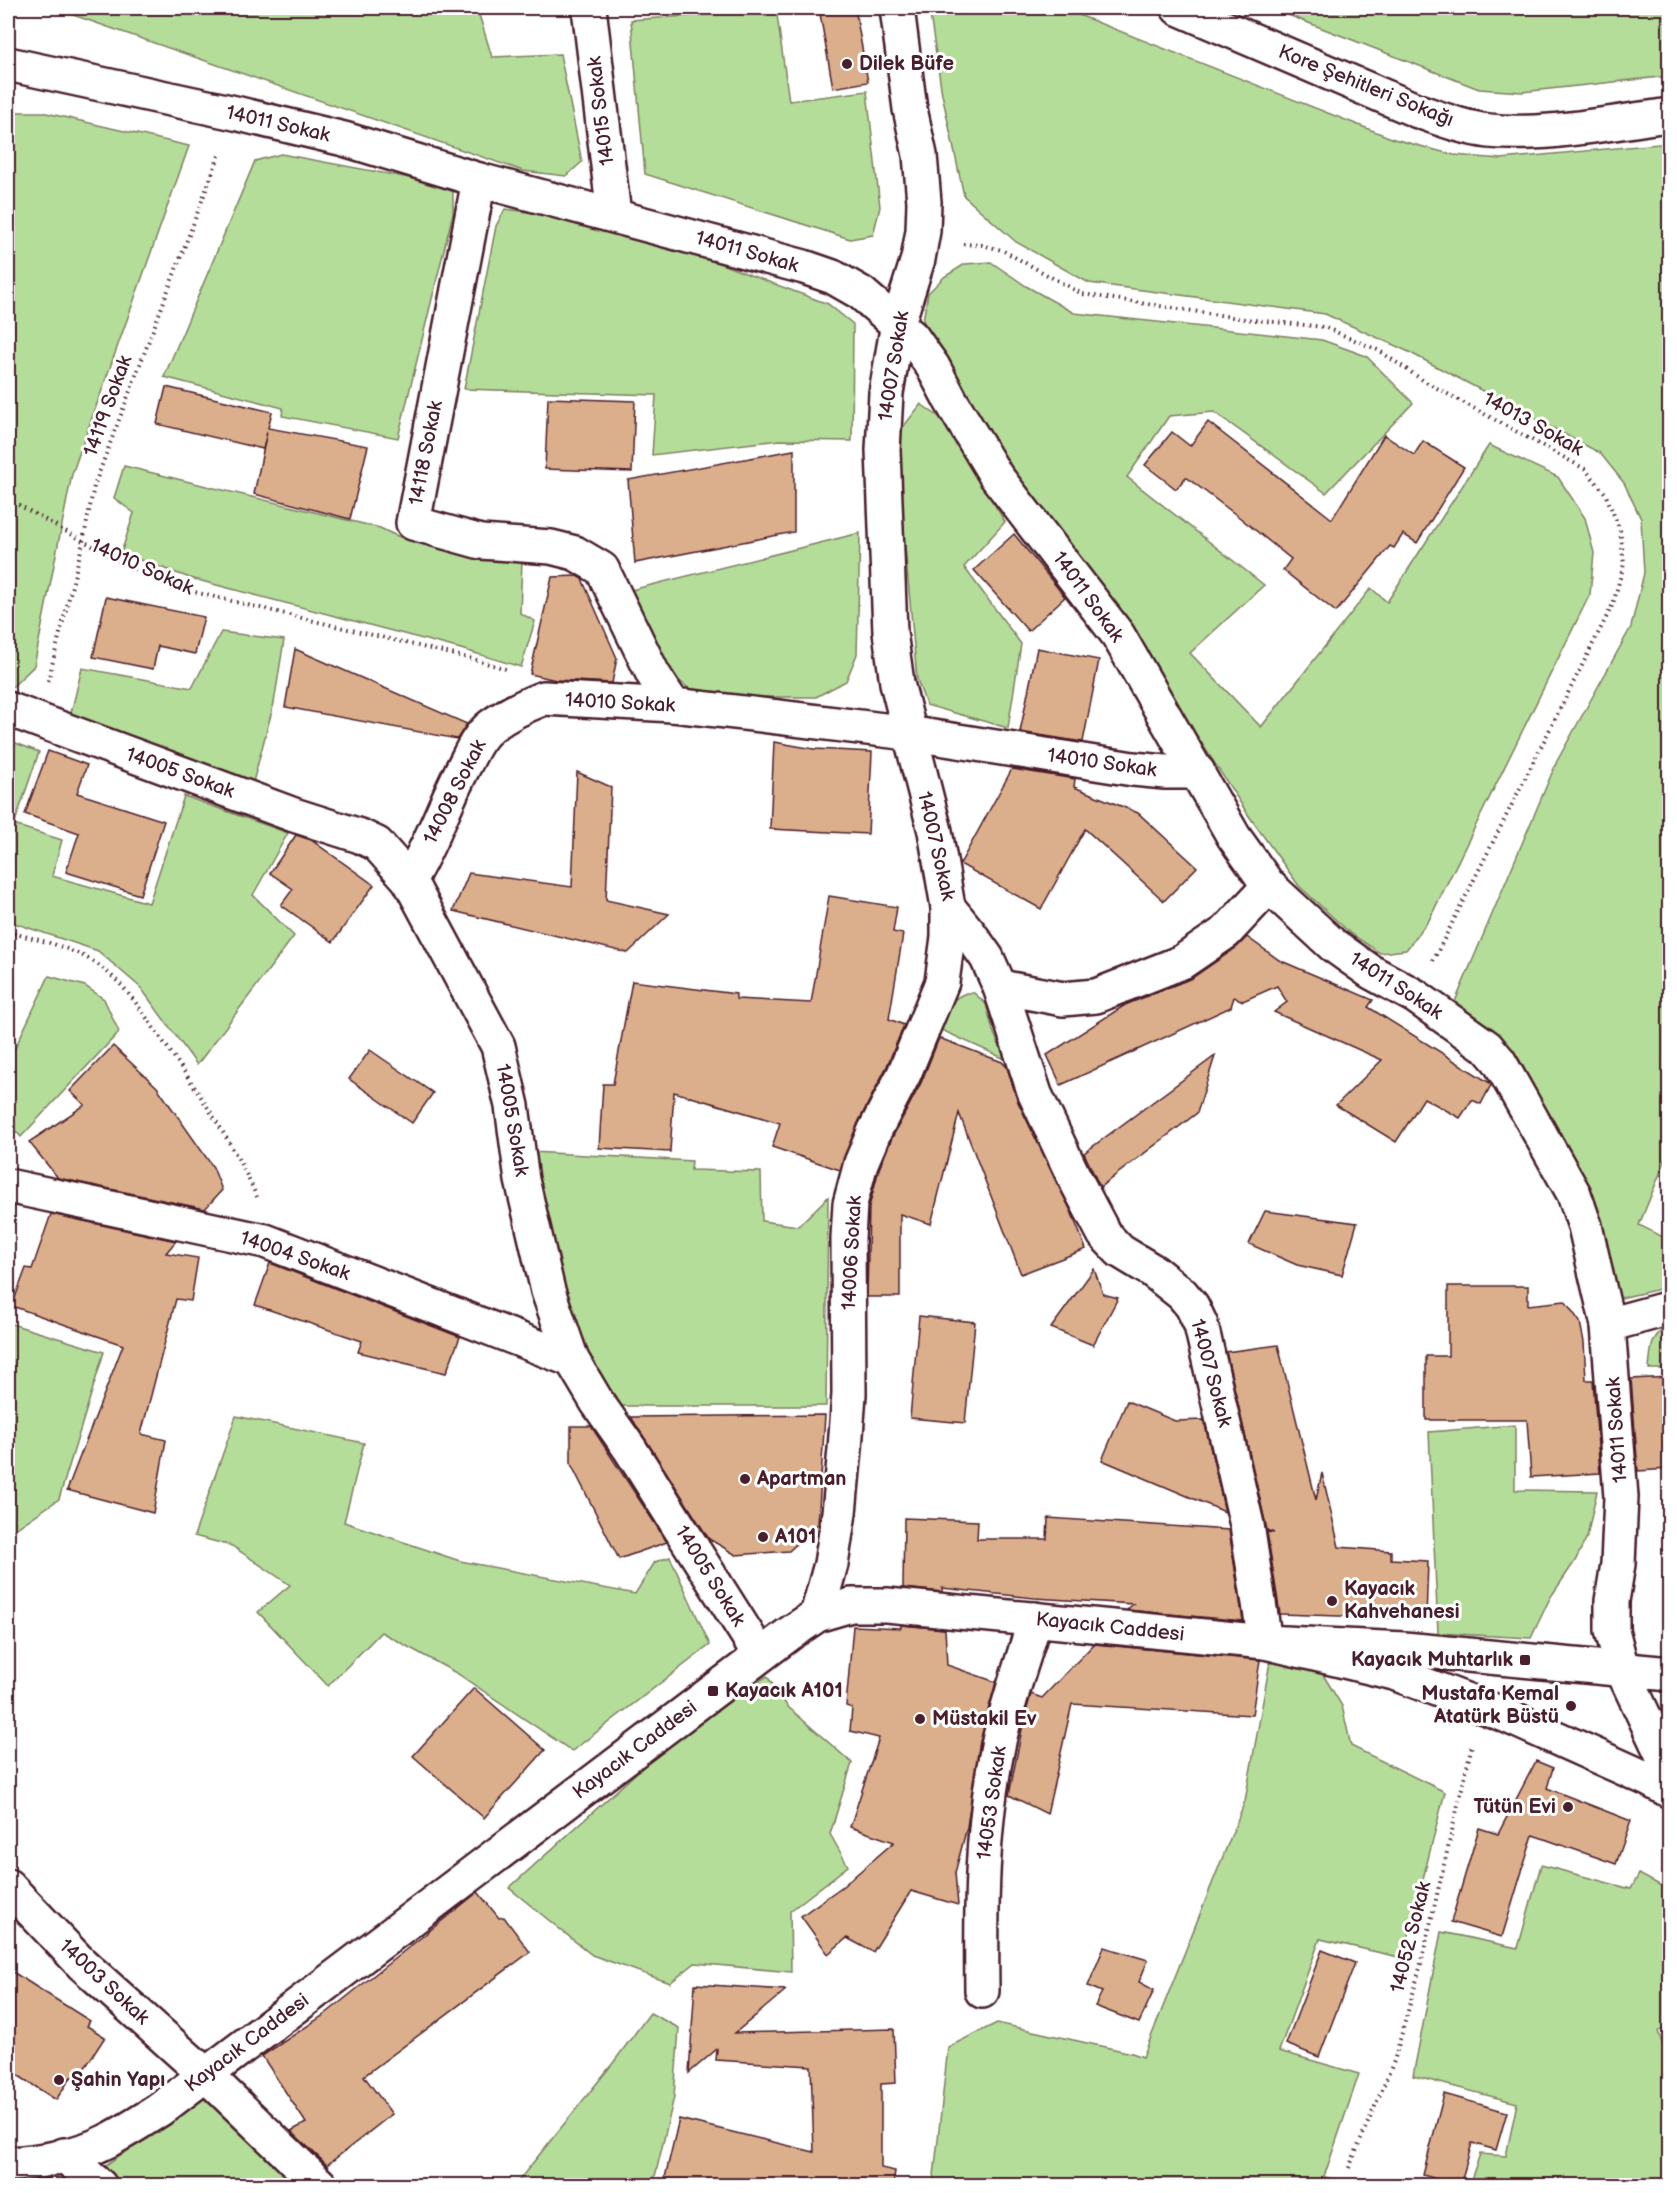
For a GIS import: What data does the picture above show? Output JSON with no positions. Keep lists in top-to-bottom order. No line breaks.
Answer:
{"streets":{"street":["Kore Şehitleri Sokağı","14015 Sokak","14011 Sokak","14007 Sokak","14118 Sokak","14010 Sokak","14005 Sokak","14008 Sokak","14006 Sokak","14004 Sokak","Kayacık Caddesi","14053 Sokak","14003 Sokak"],"path":["14119 Sokak","14013 Sokak","14052 Sokak"]},"crossings":[["14015 Sokak","14011 Sokak"],["14011 Sokak","14007 Sokak"],["14011 Sokak","14119 Sokak"],["14011 Sokak","14013 Sokak"],["14011 Sokak","14118 Sokak"],["14011 Sokak","14010 Sokak"],["14011 Sokak","Kayacık Caddesi"],["14007 Sokak","14013 Sokak"],["14007 Sokak","14010 Sokak"],["14007 Sokak","14006 Sokak"],["14007 Sokak","Kayacık Caddesi"],["14119 Sokak","14010 Sokak"],["14119 Sokak","14005 Sokak"],["14118 Sokak","14010 Sokak"],["14010 Sokak","14008 Sokak"],["14005 Sokak","14008 Sokak"],["14005 Sokak","14004 Sokak"],["14005 Sokak","Kayacık Caddesi"],["14006 Sokak","Kayacık Caddesi"],["Kayacık Caddesi","14053 Sokak"],["Kayacık Caddesi","14003 Sokak"]],"places":{"other":["Dilek Büfe","Apartman","A101","Kayacık Kahvehanesi","Mustafa Kemal Atatürk Büstü","Müstakil Ev","Tütün Evi","Şahin Yapı"],"transit":["Kayacık Muhtarlık","Kayacık A101"]}}
